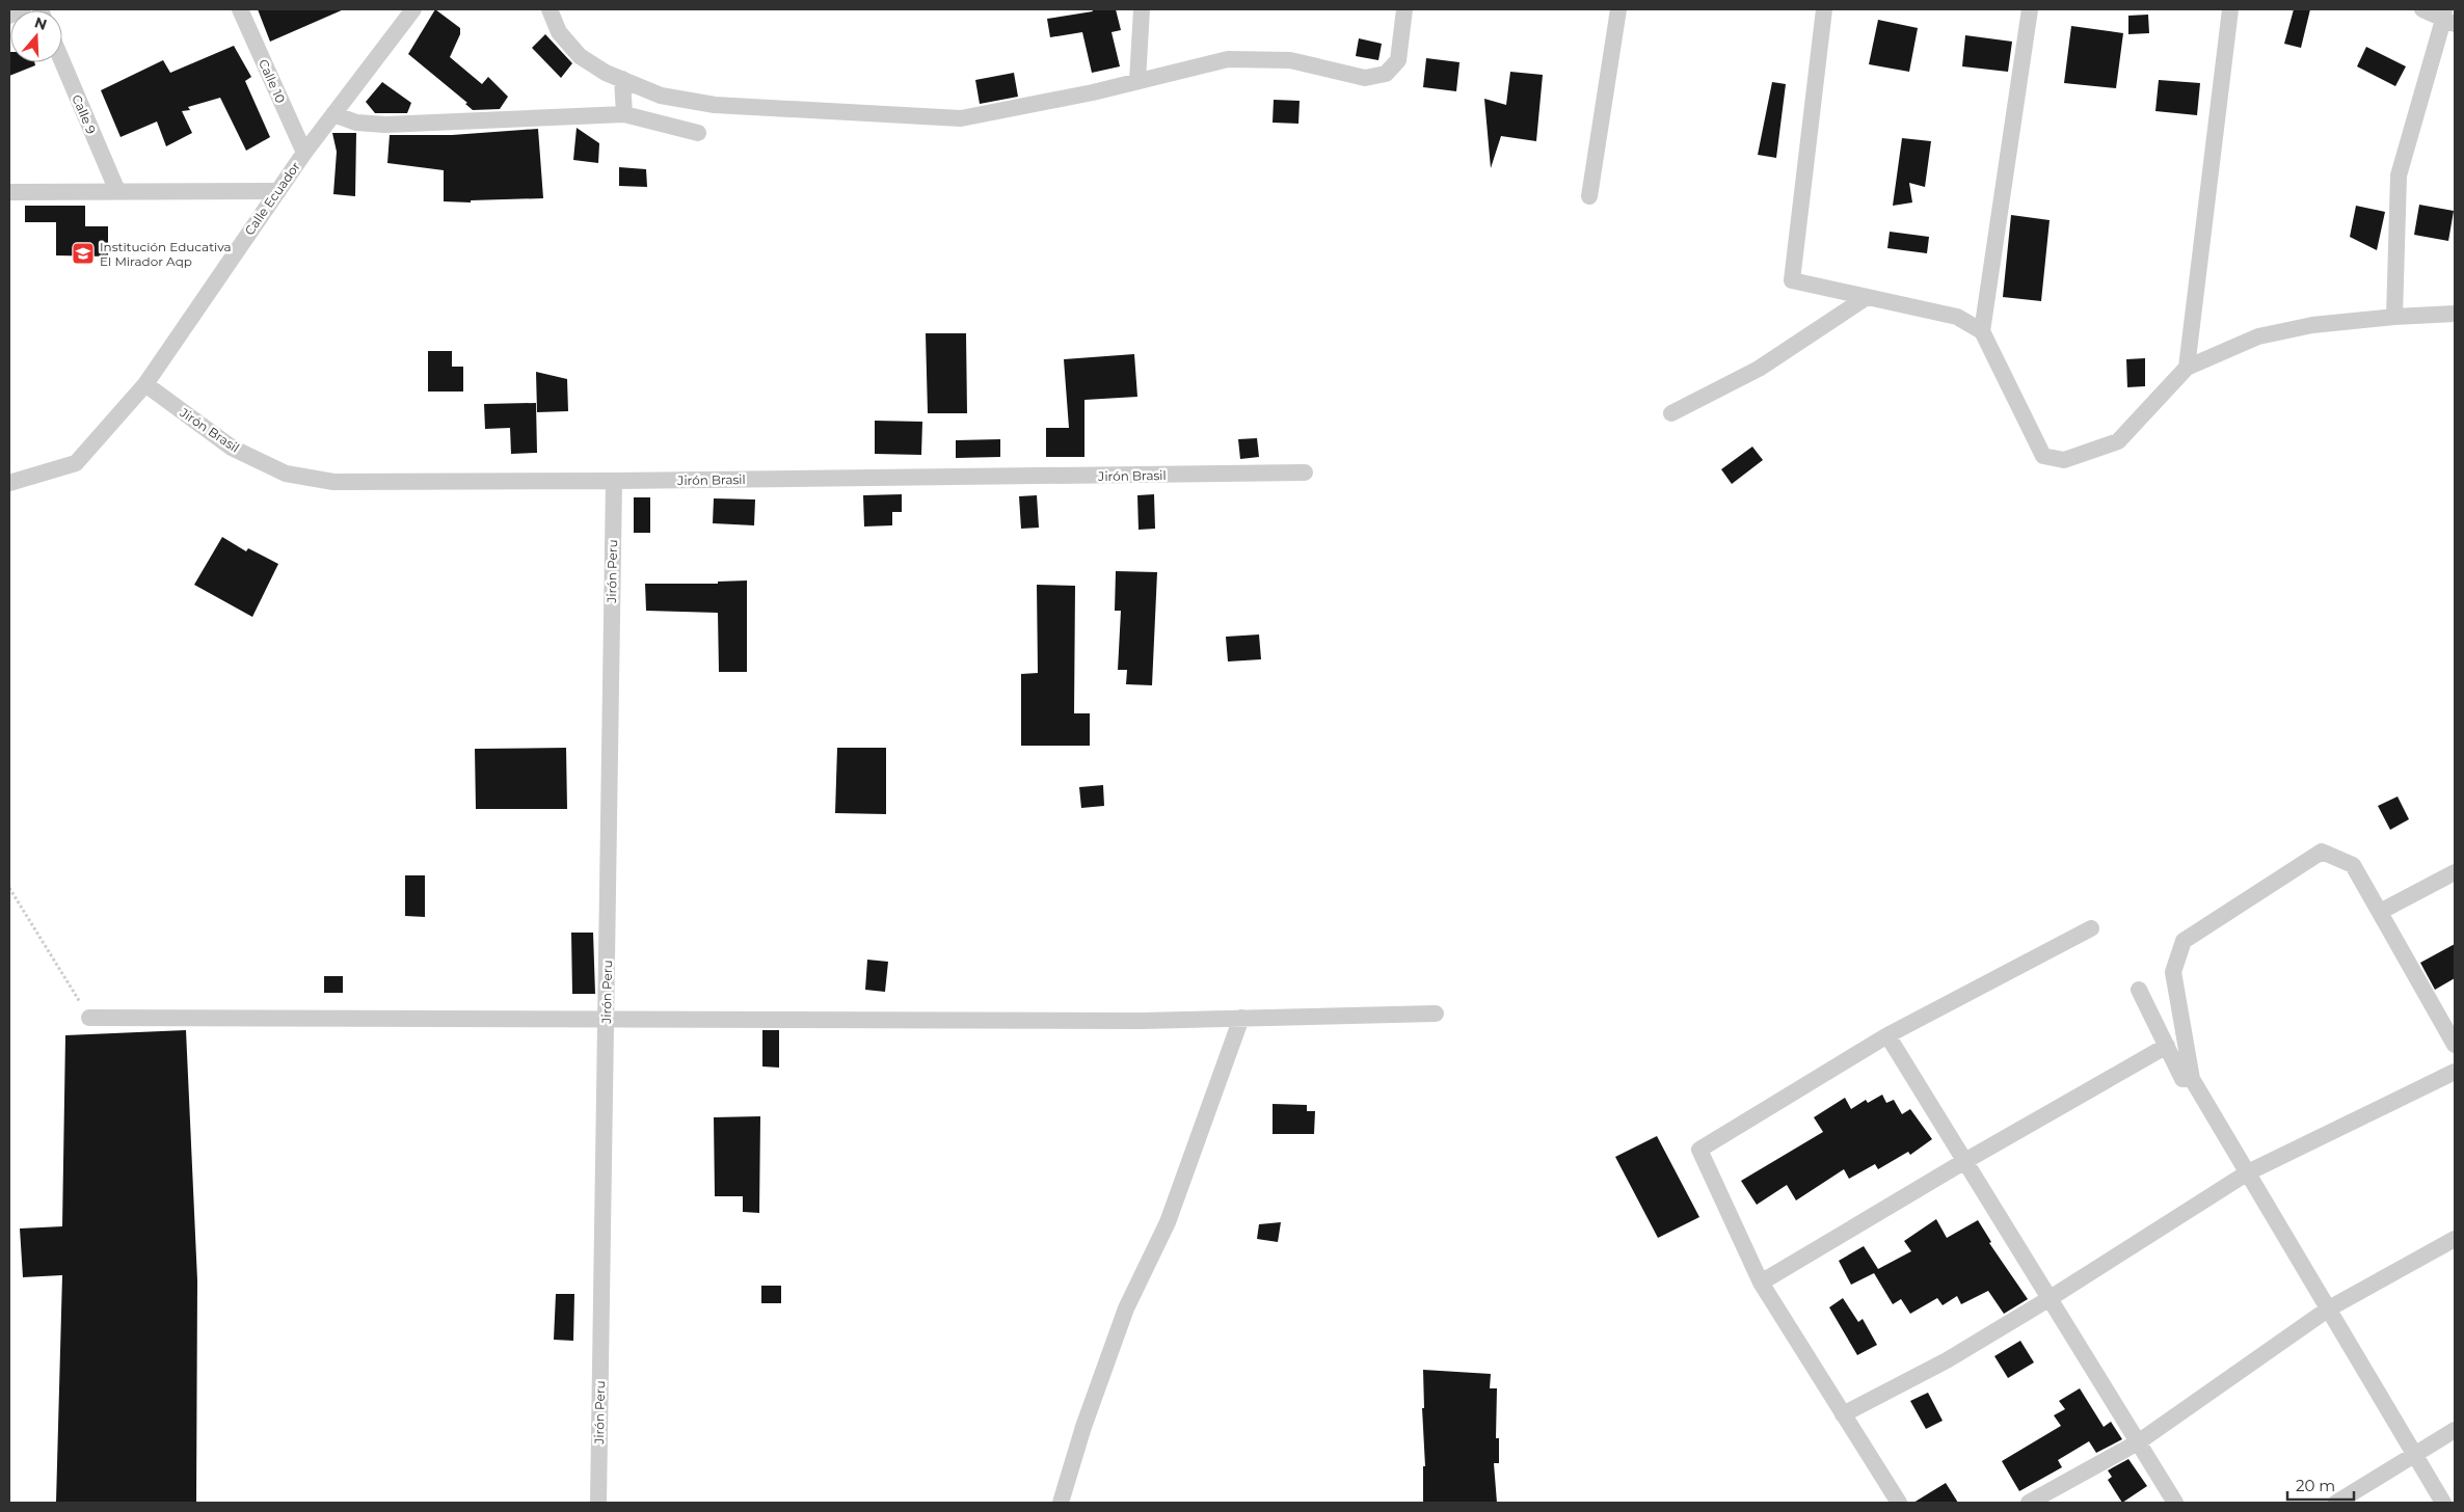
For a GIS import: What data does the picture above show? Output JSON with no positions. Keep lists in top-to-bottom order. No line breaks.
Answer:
{"streets":{"street":["Calle 10","Calle 9","Calle Ecuador","Jirón Brasil","Jirón Peru"]},"crossings":[["Calle 10","Calle Ecuador"],["Calle Ecuador","Jirón Brasil"],["Jirón Brasil","Jirón Peru"]],"places":{"school or university":["Institución Educativa El Mirador Aqp"]},"scale_bar":"20 m","north":"top"}
